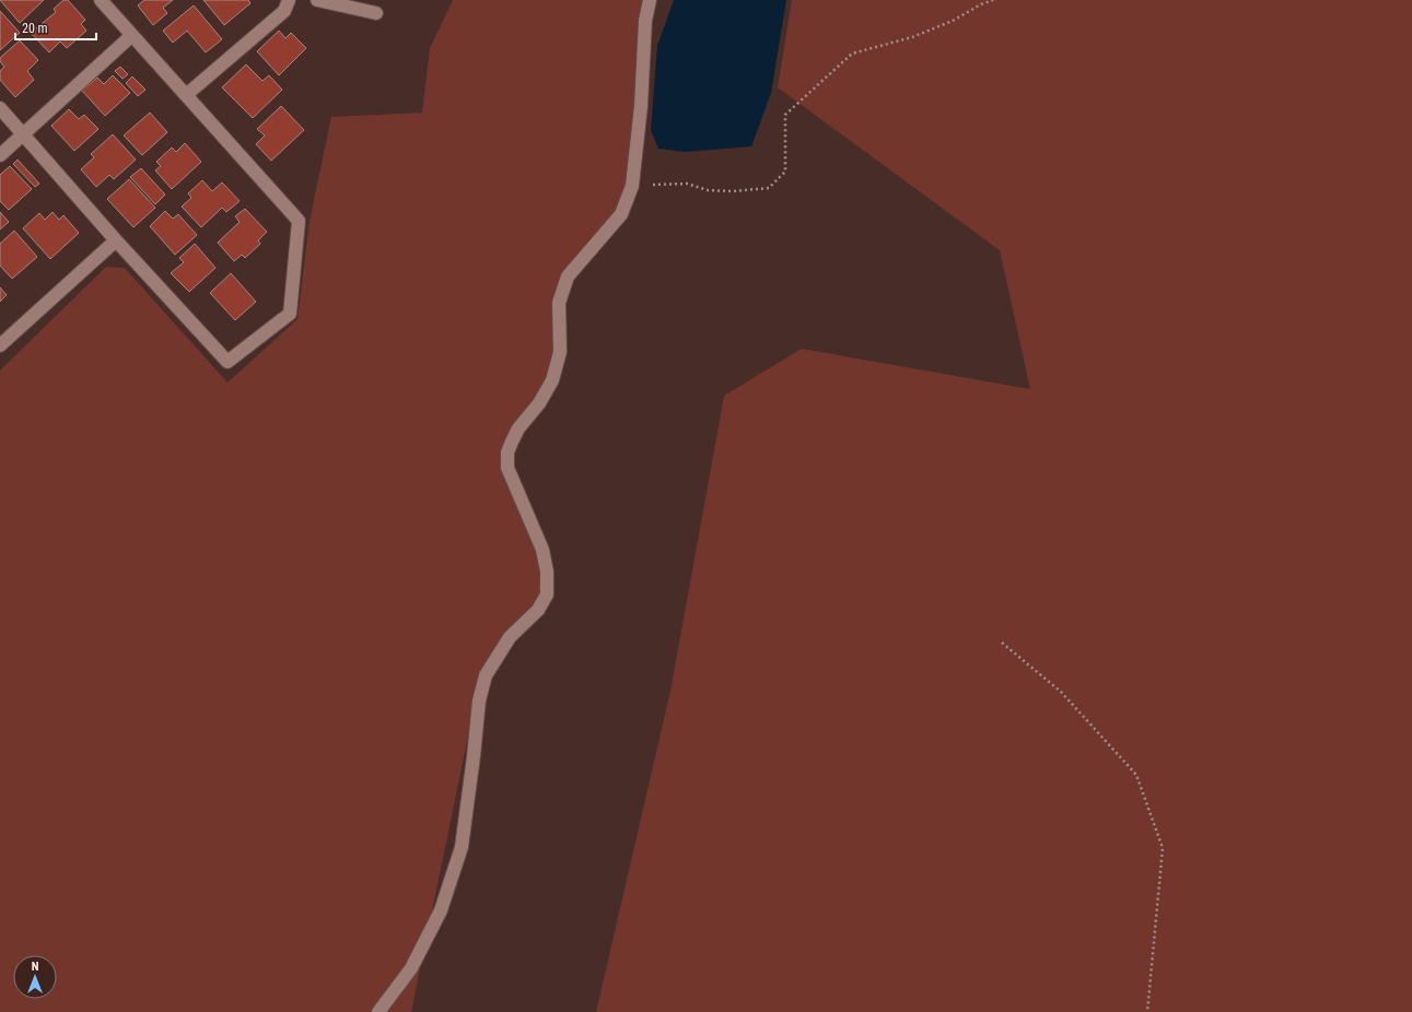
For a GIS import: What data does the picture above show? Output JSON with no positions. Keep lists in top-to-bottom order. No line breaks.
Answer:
{"scale_bar":"20 m","north":"top"}
